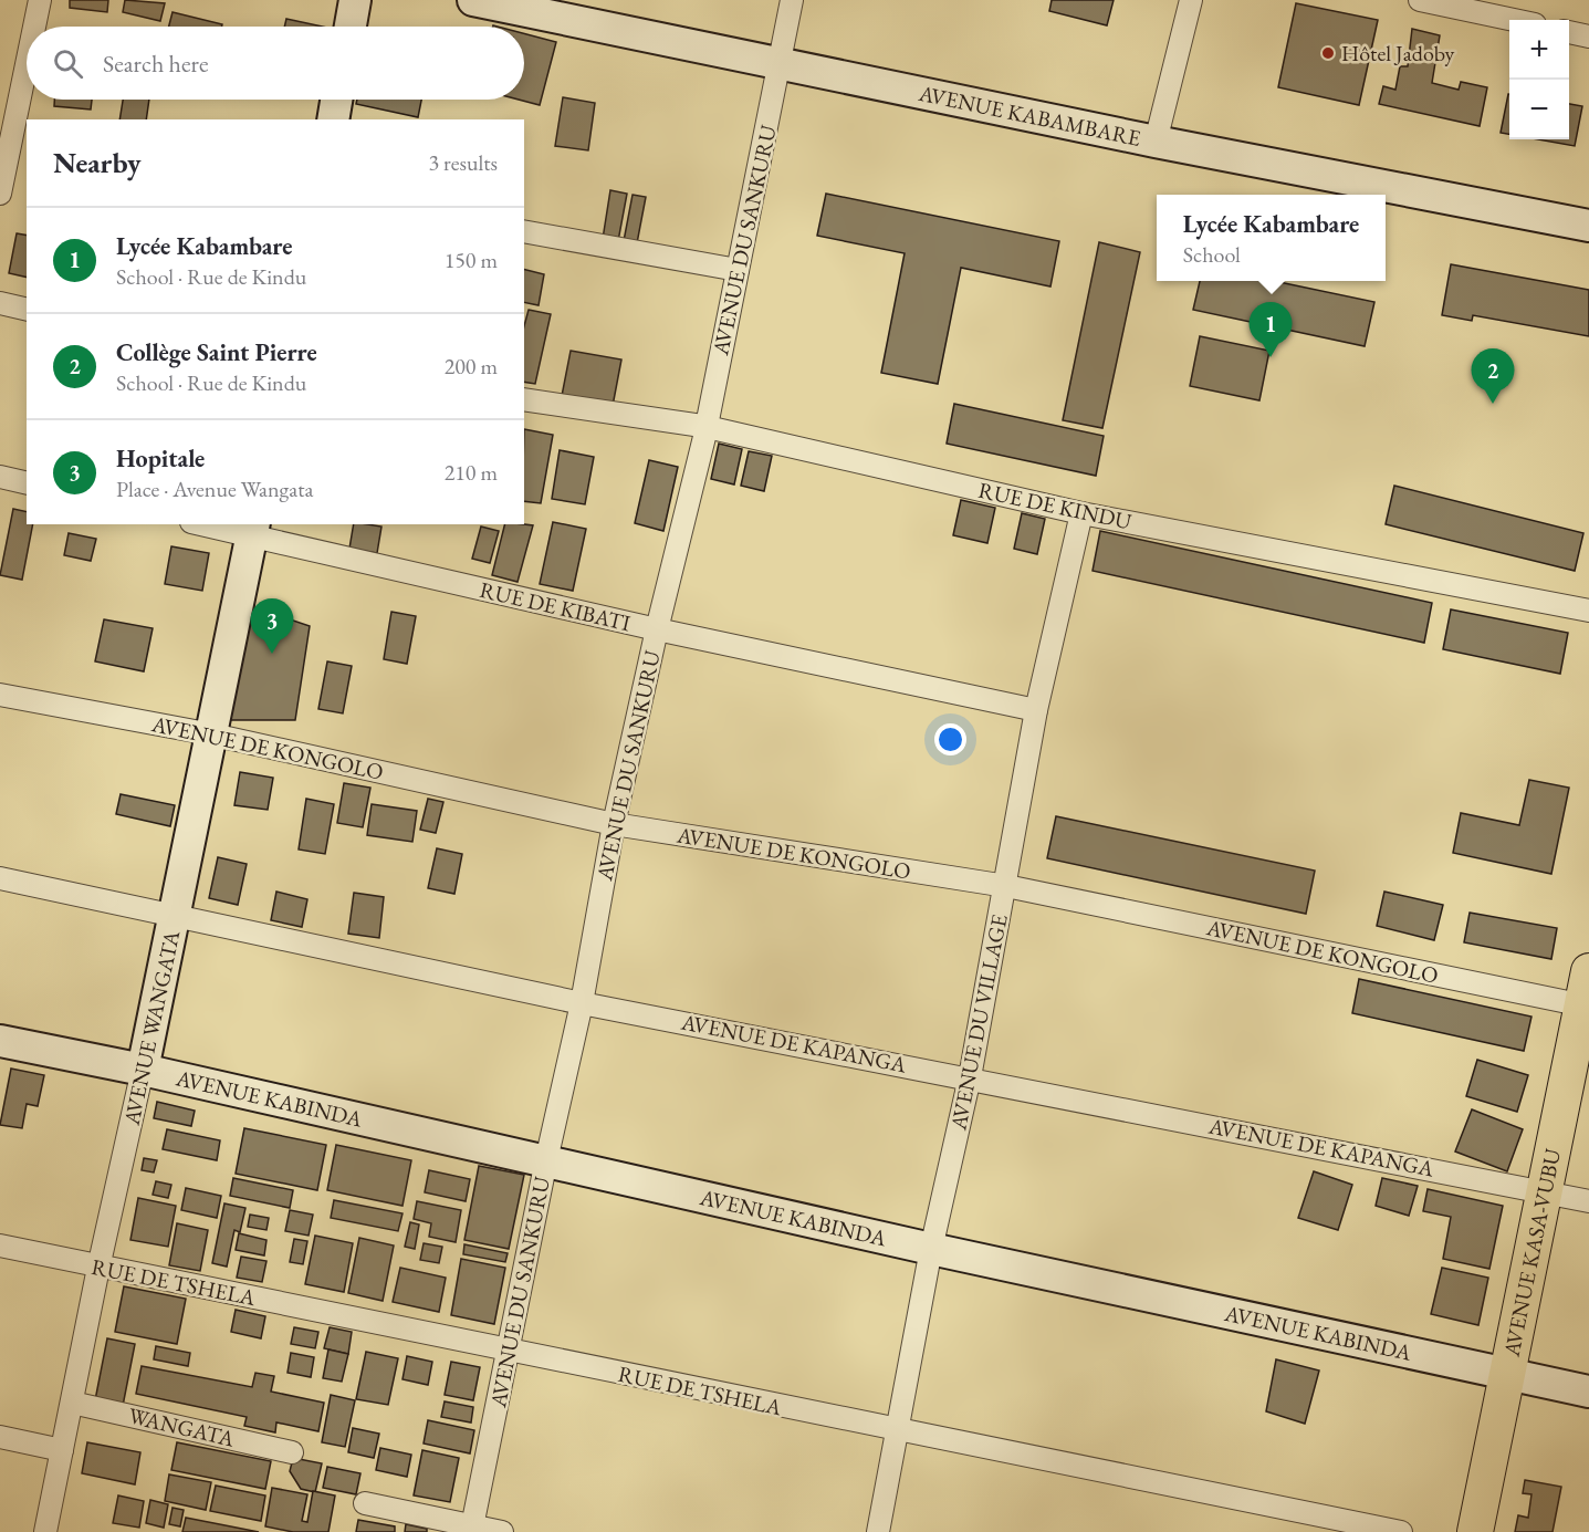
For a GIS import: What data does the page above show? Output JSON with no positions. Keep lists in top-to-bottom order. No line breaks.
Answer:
{"streets":{"main road":["AVENUE KASA-VUBU"],"street":["AVENUE KABAMBARE","AVENUE DU SANKURU","RUE DE KINDU","RUE DE KIBATI","AVENUE DE KONGOLO","AVENUE DU VILLAGE","AVENUE WANGATA","AVENUE DE KAPANGA","AVENUE KABINDA","RUE DE TSHELA","WANGATA"]},"crossings":[["AVENUE KABAMBARE","AVENUE DU SANKURU"],["AVENUE DU SANKURU","RUE DE KINDU"],["AVENUE DU SANKURU","RUE DE KIBATI"],["AVENUE DU SANKURU","AVENUE DE KONGOLO"],["AVENUE DU SANKURU","AVENUE DE KAPANGA"],["AVENUE DU SANKURU","AVENUE KABINDA"],["AVENUE DU SANKURU","RUE DE TSHELA"],["RUE DE KINDU","AVENUE DU VILLAGE"],["RUE DE KIBATI","AVENUE DU VILLAGE"],["RUE DE KIBATI","AVENUE WANGATA"],["AVENUE DE KONGOLO","AVENUE DU VILLAGE"],["AVENUE DE KONGOLO","AVENUE WANGATA"],["AVENUE DE KONGOLO","AVENUE KASA-VUBU"],["AVENUE DU VILLAGE","AVENUE DE KAPANGA"],["AVENUE DU VILLAGE","AVENUE KABINDA"],["AVENUE DU VILLAGE","RUE DE TSHELA"],["AVENUE WANGATA","AVENUE DE KAPANGA"],["AVENUE WANGATA","AVENUE KABINDA"],["AVENUE WANGATA","RUE DE TSHELA"],["AVENUE WANGATA","WANGATA"],["AVENUE DE KAPANGA","AVENUE KASA-VUBU"],["AVENUE KABINDA","AVENUE KASA-VUBU"]],"places":["Hôtel Jadoby"],"page":{"map_buttons":["+","−"],"search":"Search here","heading":["Nearby","3 results"],"popup":["Lycée Kabambare","School"],"list":[{"mark":"1","name":"Lycée Kabambare","note":"School · Rue de Kindu","value":"150 m"},{"mark":"2","name":"Collège Saint Pierre","note":"School · Rue de Kindu","value":"200 m"},{"mark":"3","name":"Hopitale","note":"Place · Avenue Wangata","value":"210 m"}],"pins":["1","2","3"]}}
